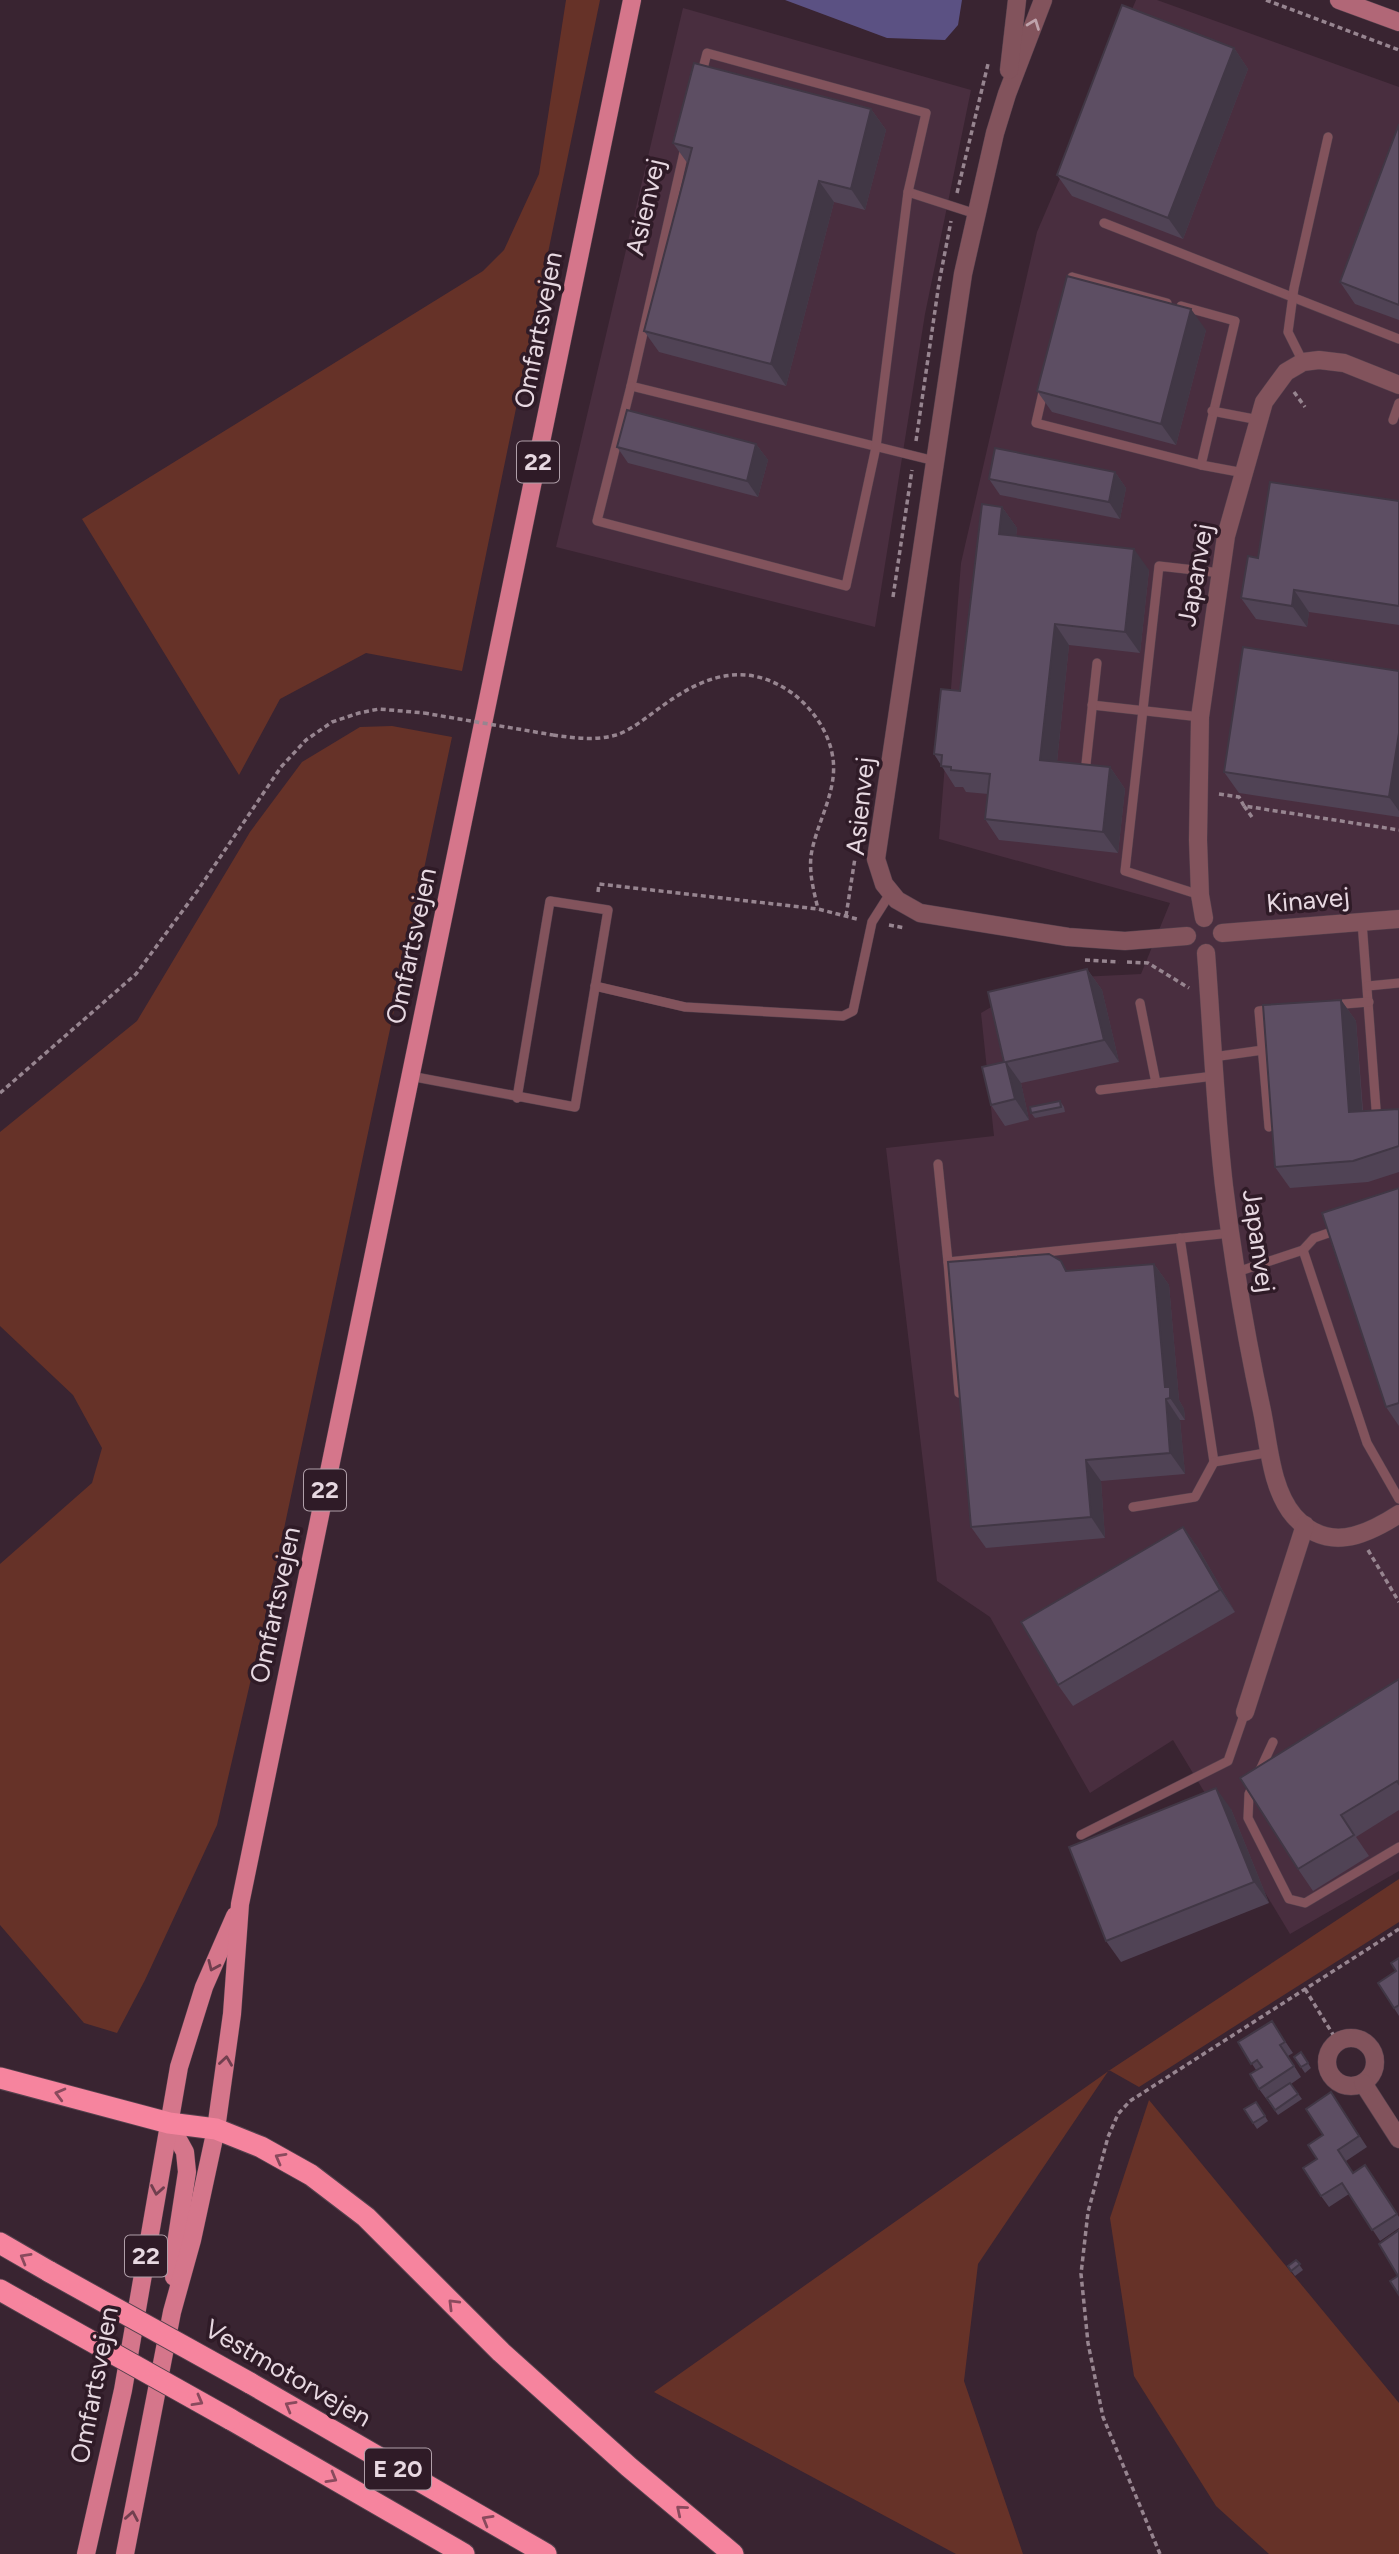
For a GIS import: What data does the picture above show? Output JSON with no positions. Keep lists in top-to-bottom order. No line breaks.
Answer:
{"streets":{"highway":["Vestmotorvejen","E 20"],"main road":["Omfartsvejen","22"],"street":["Asienvej","Japanvej","Kinavej"]},"crossings":[["Asienvej","Japanvej"],["Asienvej","Kinavej"],["Japanvej","Kinavej"]]}
